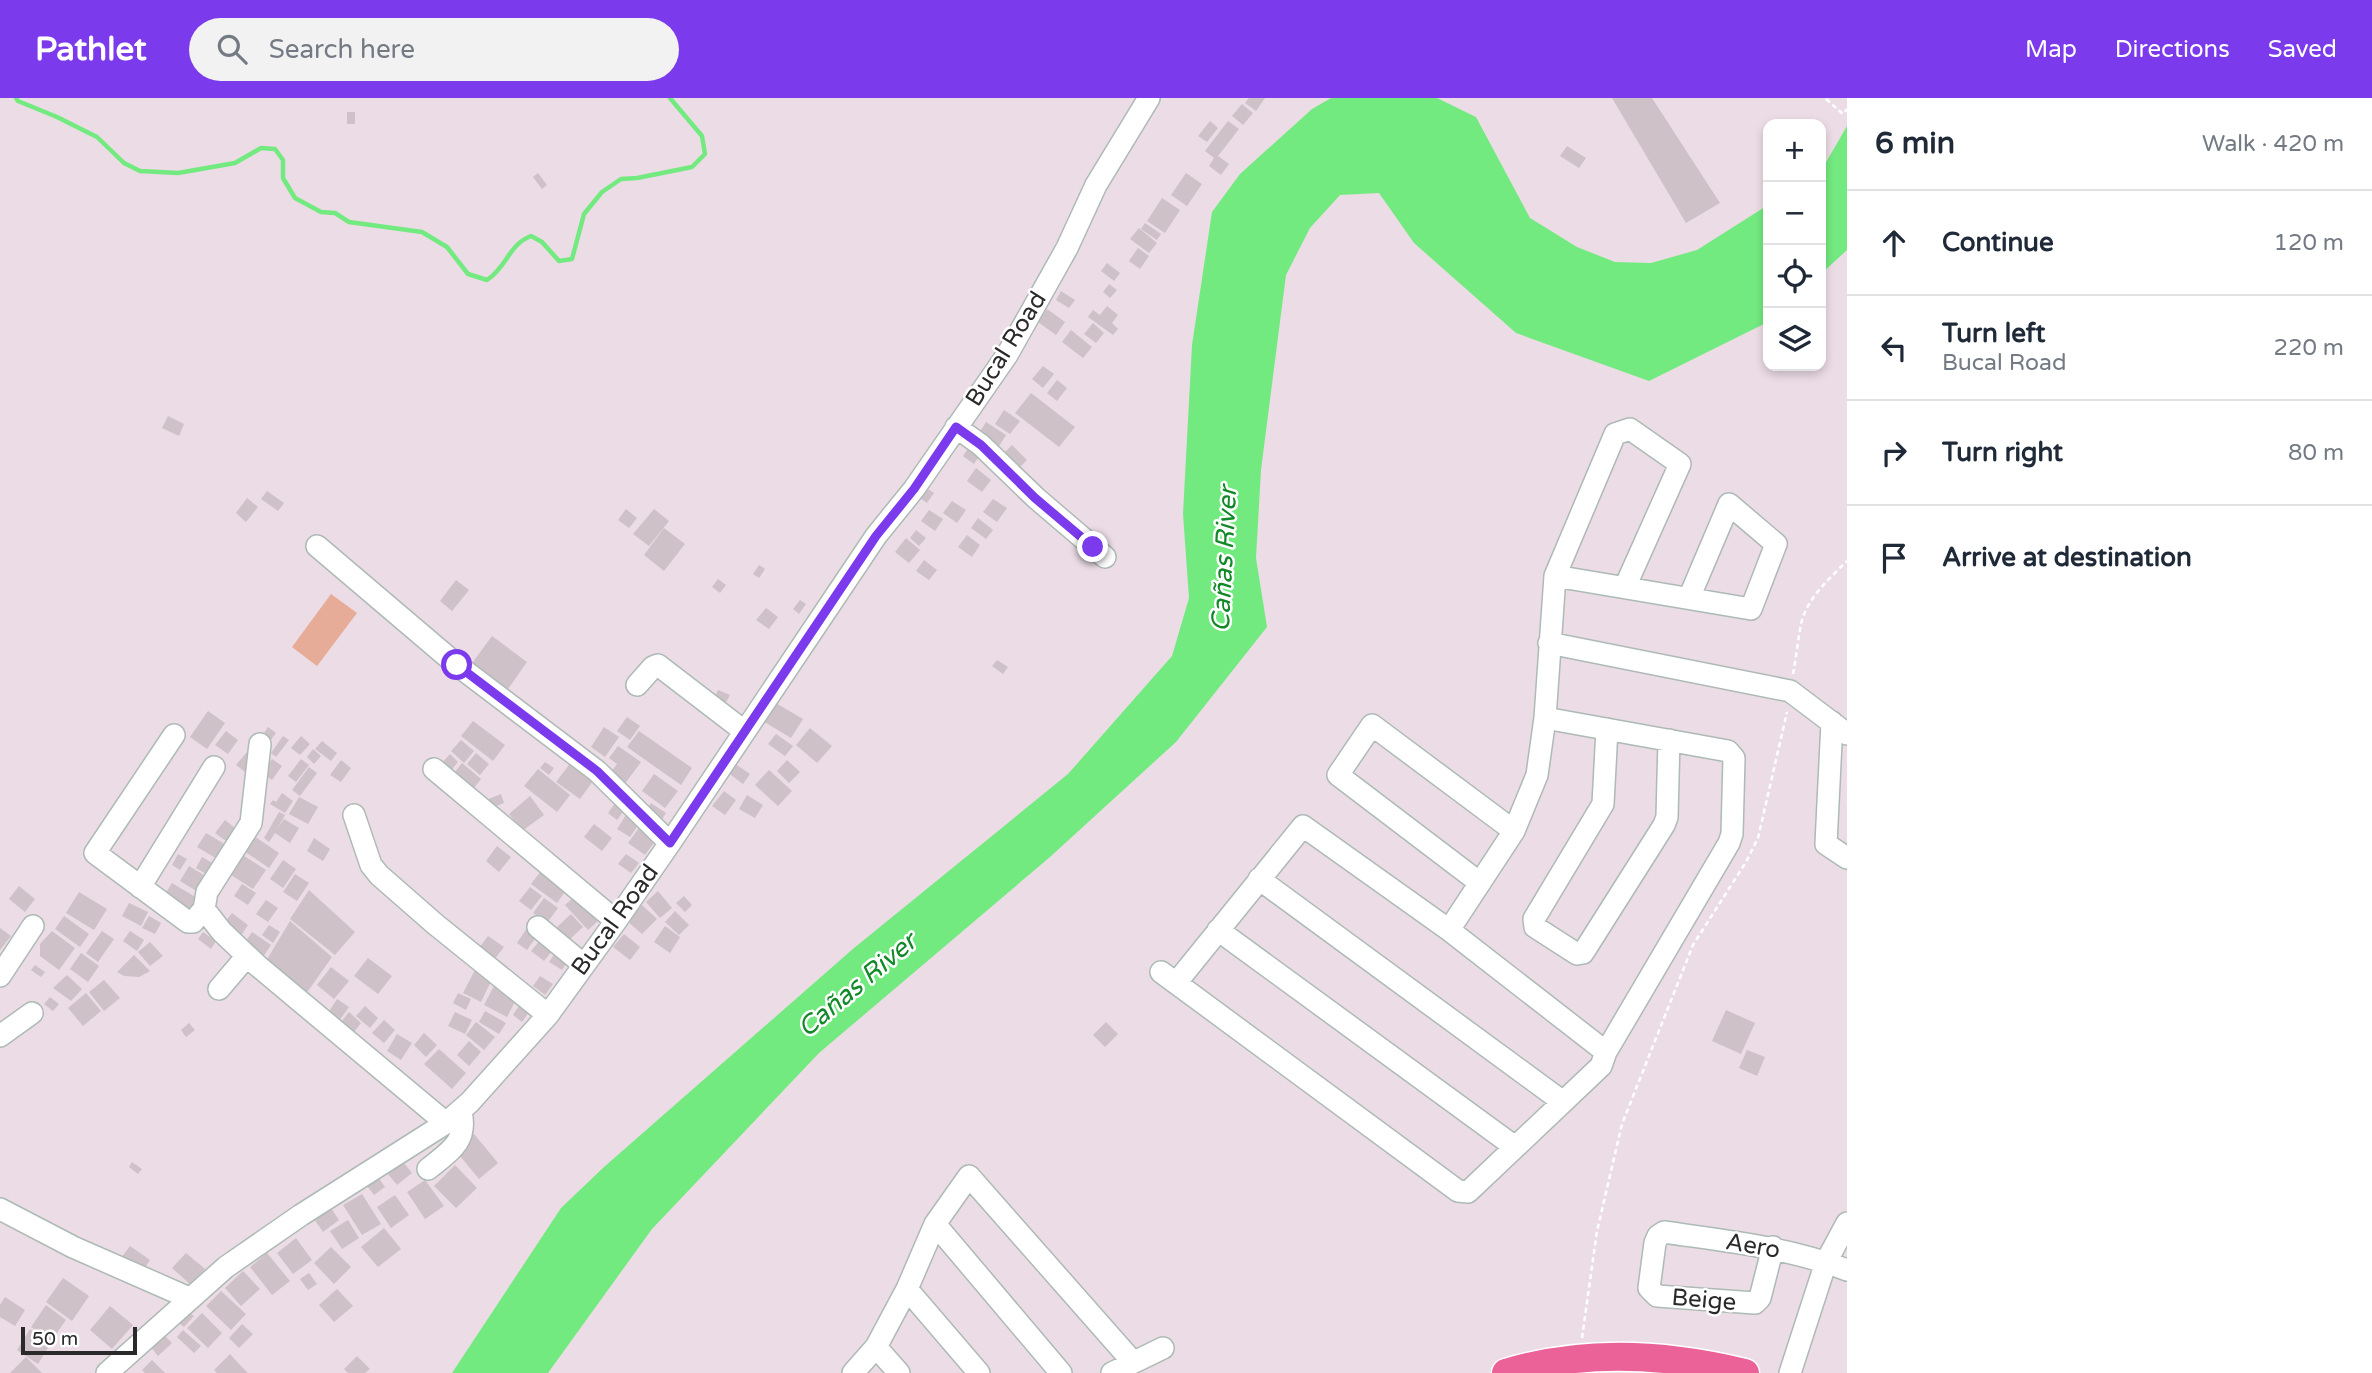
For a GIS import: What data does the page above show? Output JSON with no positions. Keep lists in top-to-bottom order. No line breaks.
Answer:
{"streets":{"street":["Bucal Road","Aero","Beige"]},"crossings":[["Aero","Beige"]],"water":["Cañas River"],"scale_bar":"50 m","page":{"header":"Pathlet","search":"Search here","nav":["Map","Directions","Saved"],"heading":["6 min","Walk · 420 m"],"map_buttons":["+","−"],"list":[["Continue","120 m"],["Turn left","Bucal Road","220 m"],["Turn right","80 m"],"Arrive at destination"],"scale":"50 m"}}
